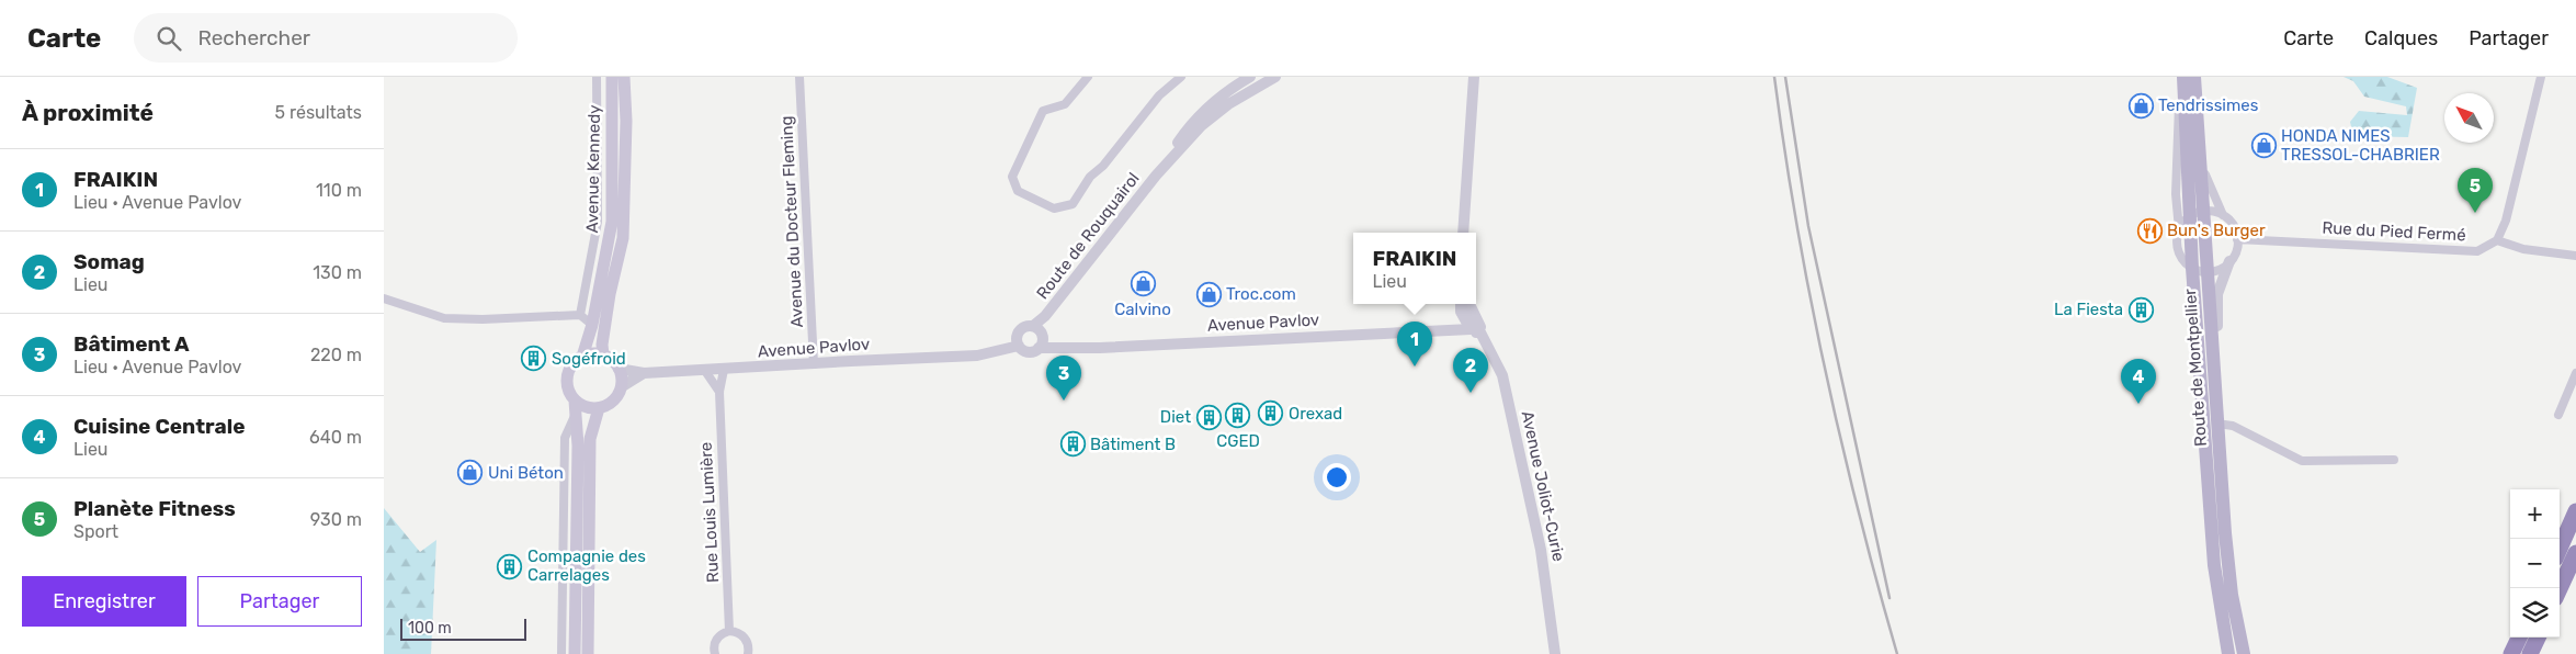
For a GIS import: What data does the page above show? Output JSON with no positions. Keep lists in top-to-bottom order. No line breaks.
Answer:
{"streets":{"main road":["Avenue Kennedy","Route de Montpellier"],"street":["Avenue du Docteur Fleming","Rue du Pied Fermé","Route de Rouquairol","Avenue Pavlov","Avenue Joliot-Curie","Rue Louis Lumière"]},"crossings":[["Avenue Kennedy","Avenue Pavlov"],["Avenue du Docteur Fleming","Avenue Pavlov"],["Route de Rouquairol","Avenue Pavlov"],["Avenue Pavlov","Avenue Joliot-Curie"],["Avenue Pavlov","Rue Louis Lumière"]],"places":{"shop":["Tendrissimes","HONDA NIMES TRESSOL-CHABRIER","Calvino","Troc.com","Uni Béton"],"restaurant":["Bun's Burger"],"building":["La Fiesta","Sogéfroid","Orexad","CGED","Diet","Bâtiment B","Compagnie des Carrelages"]},"scale_bar":"100 m","north":"top left","page":{"header":"Carte","search":"Rechercher","nav":["Carte","Calques","Partager"],"heading":["À proximité","5 résultats"],"list":[{"mark":"1","name":"FRAIKIN","note":"Lieu · Avenue Pavlov","value":"110 m"},{"mark":"2","name":"Somag","note":"Lieu","value":"130 m"},{"mark":"3","name":"Bâtiment A","note":"Lieu · Avenue Pavlov","value":"220 m"},{"mark":"4","name":"Cuisine Centrale","note":"Lieu","value":"640 m"},{"mark":"5","name":"Planète Fitness","note":"Sport","value":"930 m"}],"pins":["5","1","2","3","4"],"popup":["FRAIKIN","Lieu"],"map_buttons":["+","−"],"buttons":["Enregistrer","Partager"],"scale":"100 m"}}
